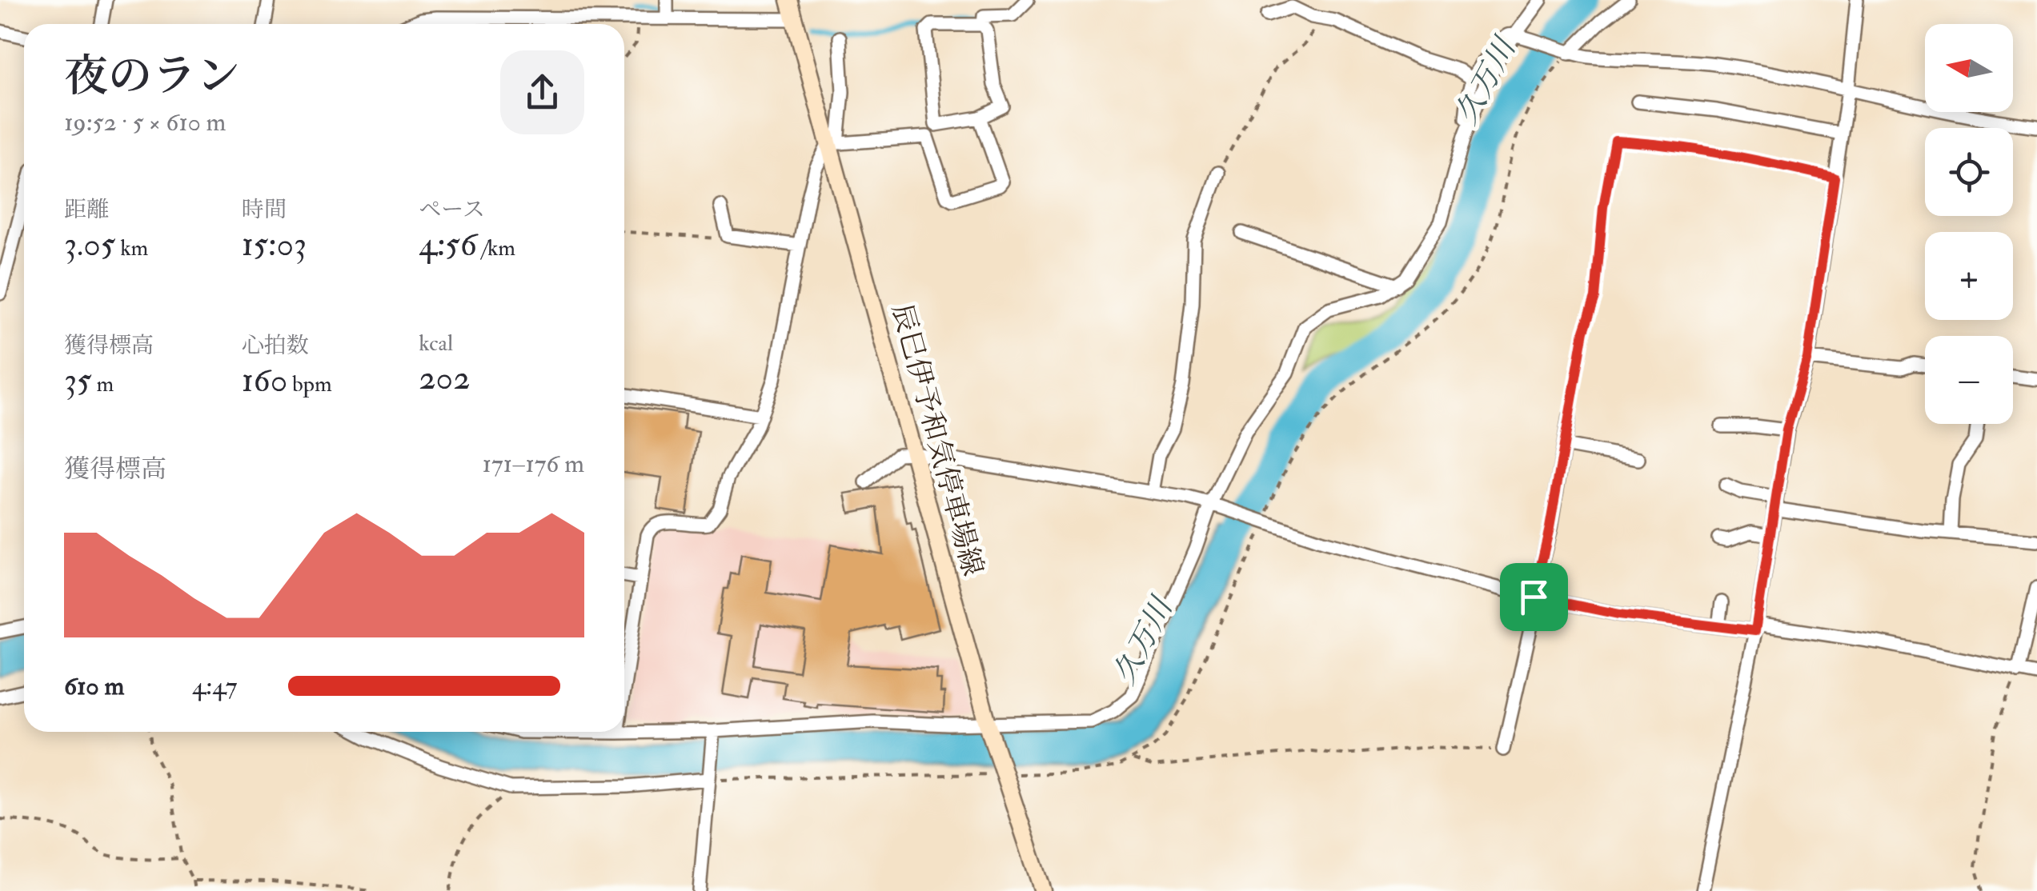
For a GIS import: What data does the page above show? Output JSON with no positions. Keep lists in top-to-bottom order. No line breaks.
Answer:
{"streets":{"main road":["辰巳伊予和気停車場線"]},"water":["久万川"],"north":"left","page":{"map_buttons":["+","−"],"heading":["夜のラン","19:52 · 5 × 610 m"],"stats":[["距離","3.05 km"],["時間","15:03"],["ペース","4:56 /km"],["獲得標高","35 m"],["心拍数","160 bpm"],["kcal","202"]],"chart":["獲得標高","171–176 m"],"list":[{"name":"610 m","note":"4:47"}]}}
